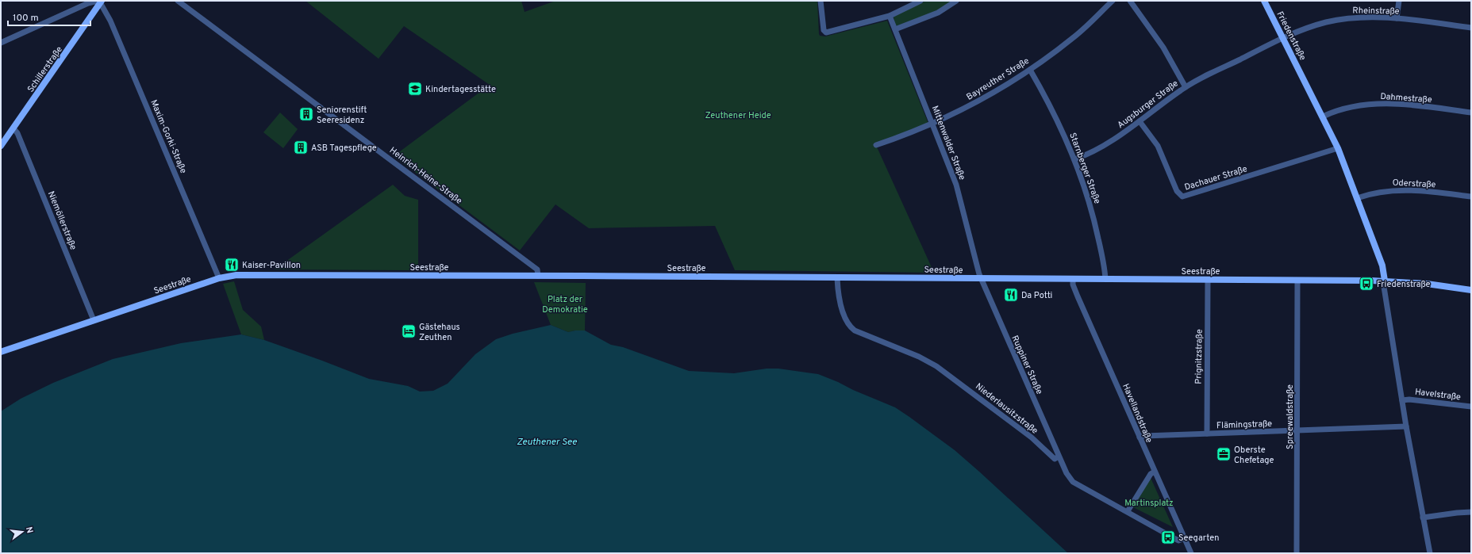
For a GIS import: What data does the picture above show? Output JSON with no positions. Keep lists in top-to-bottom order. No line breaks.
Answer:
{"streets":{"main road":["Friedenstraße","Schillerstraße","Seestraße"],"street":["Rheinstraße","Bayreuther Straße","Dahmestraße","Augsburger Straße","Maxim-Gorki-Straße","Mittenwalder Straße","Starnberger Straße","Heinrich-Heine-Straße","Dachauer Straße","Oderstraße","Niemöllerstraße","Prignitzstraße","Ruppiner Straße","Havelstraße","Niederlausitzstraße","Havellandstraße","Spreewaldstraße","Flämingstraße"]},"crossings":[["Rheinstraße","Friedenstraße"],["Rheinstraße","Augsburger Straße"],["Friedenstraße","Dahmestraße"],["Friedenstraße","Augsburger Straße"],["Friedenstraße","Dachauer Straße"],["Friedenstraße","Oderstraße"],["Friedenstraße","Seestraße"],["Friedenstraße","Havelstraße"],["Friedenstraße","Flämingstraße"],["Schillerstraße","Maxim-Gorki-Straße"],["Schillerstraße","Niemöllerstraße"],["Bayreuther Straße","Mittenwalder Straße"],["Bayreuther Straße","Starnberger Straße"],["Augsburger Straße","Starnberger Straße"],["Augsburger Straße","Dachauer Straße"],["Maxim-Gorki-Straße","Seestraße"],["Mittenwalder Straße","Seestraße"],["Mittenwalder Straße","Ruppiner Straße"],["Starnberger Straße","Seestraße"],["Heinrich-Heine-Straße","Seestraße"],["Niemöllerstraße","Seestraße"],["Seestraße","Prignitzstraße"],["Seestraße","Ruppiner Straße"],["Seestraße","Niederlausitzstraße"],["Seestraße","Havellandstraße"],["Seestraße","Spreewaldstraße"],["Prignitzstraße","Flämingstraße"],["Ruppiner Straße","Niederlausitzstraße"],["Havellandstraße","Flämingstraße"],["Spreewaldstraße","Flämingstraße"]],"water":["Zeuthener See"],"parks":["Zeuthener Heide","Platz der Demokratie","Martinsplatz"],"places":{"school or university":["Kindertagesstätte"],"building":["Seniorenstift Seeresidenz","ASB Tagespflege"],"restaurant":["Kaiser-Pavillon","Da Potti"],"bus stop":["Friedenstraße","Seegarten"],"hotel":["Gästehaus Zeuthen"],"office":["Oberste Chefetage"]},"scale_bar":"100 m","north":"right"}
